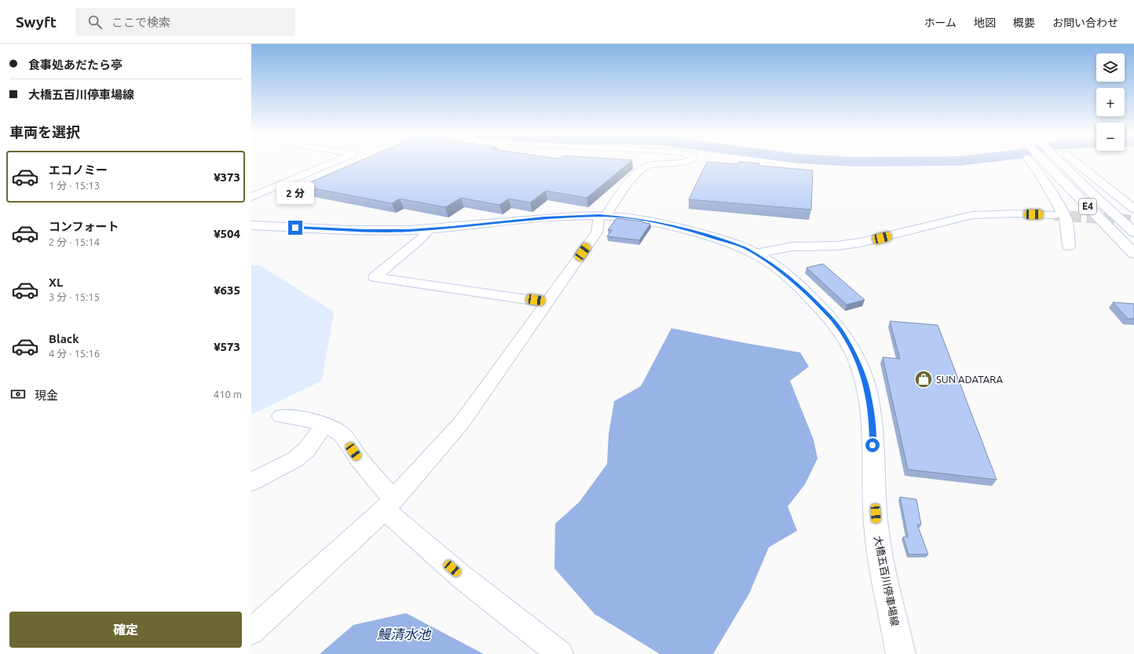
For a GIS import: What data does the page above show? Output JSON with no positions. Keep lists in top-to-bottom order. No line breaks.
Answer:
{"streets":{"main road":["E4","大橋五百川停車場線"]},"water":["鰻清水池"],"places":{"shop":["SUN ADATARA"]},"page":{"header":"Swyft","search":"ここで検索","nav":["ホーム","地図","概要","お問い合わせ"],"banner":["食事処あだたら亭","大橋五百川停車場線"],"map_buttons":["+","−"],"heading":"車両を選択","list":[{"name":"エコノミー","note":"1 分 · 15:13","value":"¥373"},{"name":"コンフォート","note":"2 分 · 15:14","value":"¥504"},{"name":"XL","note":"3 分 · 15:15","value":"¥635"},{"name":"Black","note":"4 分 · 15:16","value":"¥573"}],"bubble":"2 分","pay":["現金","410 m"],"buttons":"確定"}}
